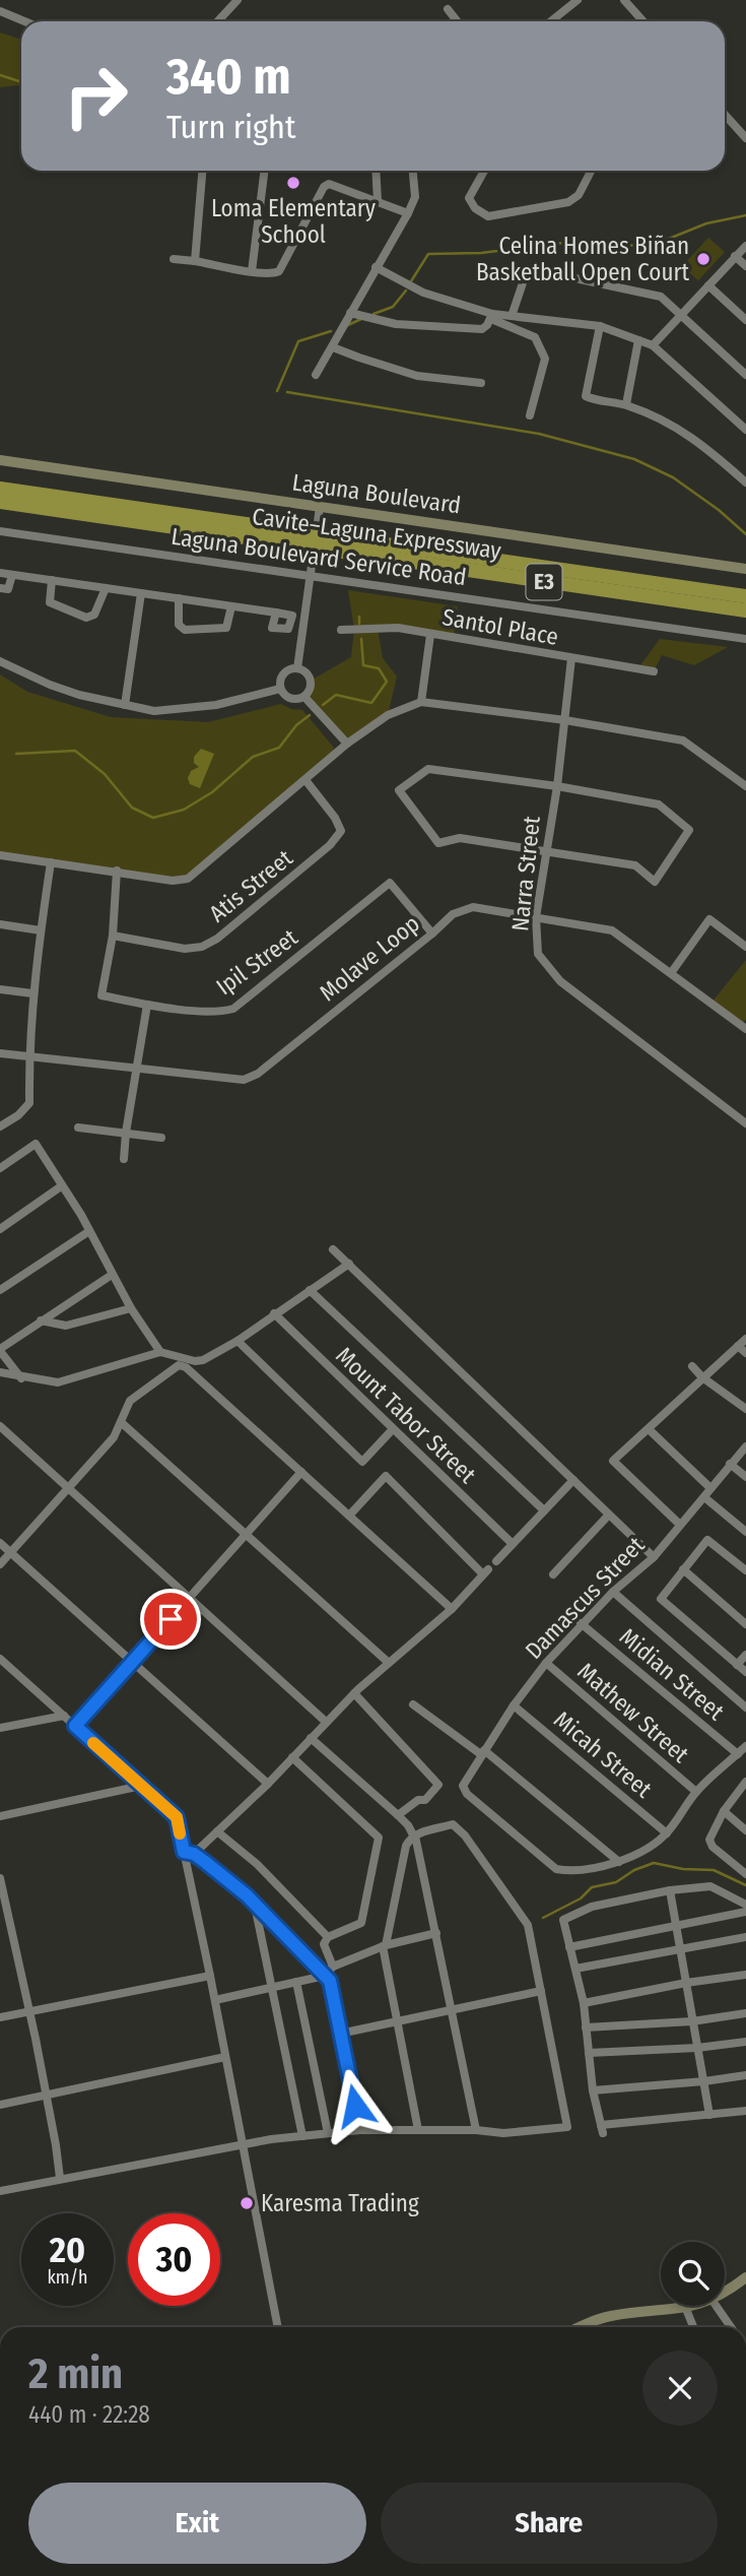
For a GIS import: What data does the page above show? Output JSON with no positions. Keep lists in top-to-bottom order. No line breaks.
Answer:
{"streets":{"highway":["Cavite–Laguna Expressway","E3"],"main road":["Laguna Boulevard"],"street":["Laguna Boulevard Service Road","Santol Place","Narra Street","Atis Street","Molave Loop","Ipil Street","Mount Tabor Street","Damascus Street","Midian Street","Mathew Street","Micah Street"]},"crossings":[["Santol Place","Narra Street"],["Narra Street","Molave Loop"],["Atis Street","Ipil Street"],["Molave Loop","Ipil Street"],["Damascus Street","Midian Street"],["Damascus Street","Mathew Street"],["Damascus Street","Micah Street"]],"places":["Loma Elementary School","Celina Homes Biñan Basketball Open Court","Karesma Trading"],"page":{"turn":["340 m","Turn right"],"speed":"20 km/h","limit":"30","heading":["2 min","440 m · 22:28"],"buttons":["Exit","Share"]}}
